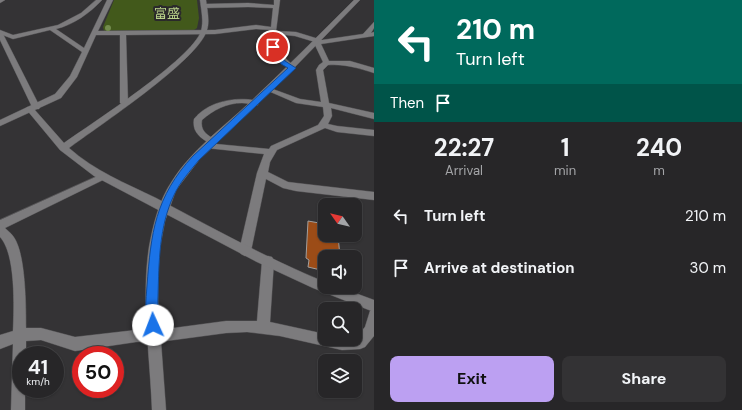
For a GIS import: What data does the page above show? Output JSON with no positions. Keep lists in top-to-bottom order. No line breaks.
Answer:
{"districts":["富盛"],"north":"top left","page":{"turn":["210 m","Turn left"],"then":"Then","eta":["22:27","Arrival","1","min","240","m"],"list":[{"name":"Turn left","value":"210 m"},{"name":"Arrive at destination","value":"30 m"}],"speed":"41 km/h","limit":"50","buttons":["Exit","Share"]}}
